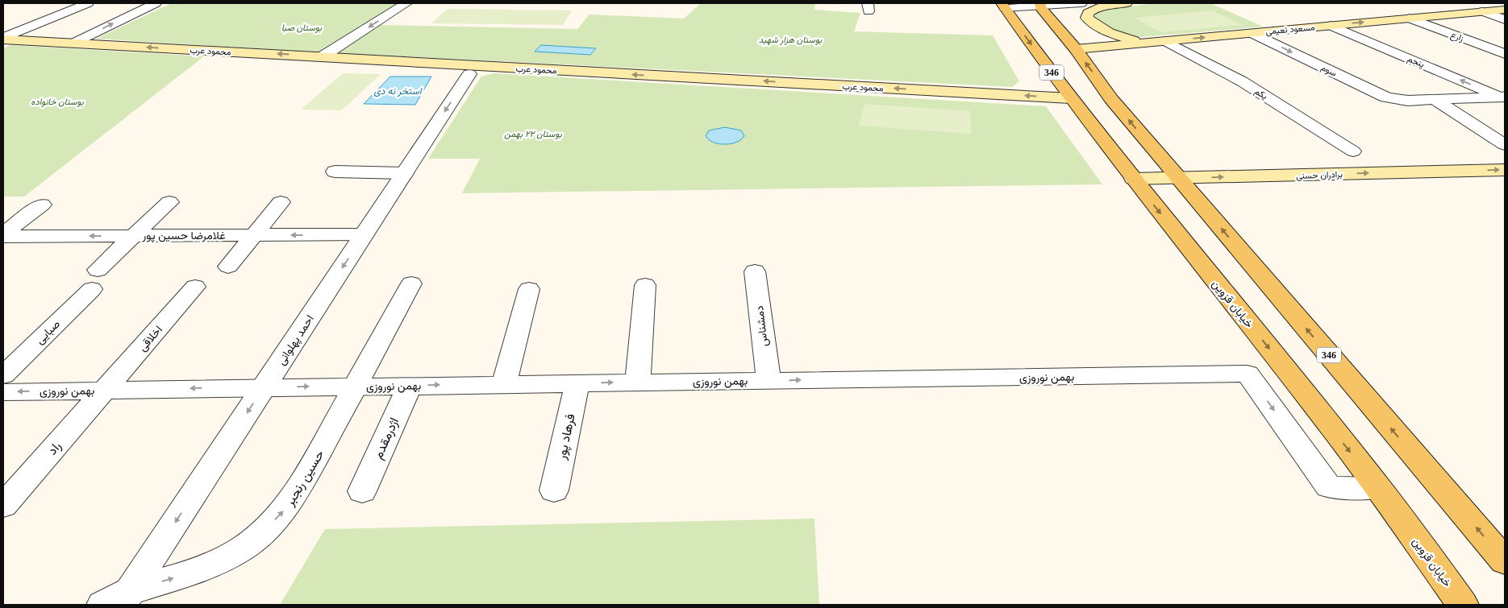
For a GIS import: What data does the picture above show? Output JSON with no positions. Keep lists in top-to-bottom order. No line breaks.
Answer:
{"streets":{"main road":["مسعود نعیمی","محمود عرب","346","برادران حسنی","خیابان قزوین"],"street":["زارع","پنجم","سوم","یکم","غلامرضا حسین پور","دمشناس","صبایی","اخلاقی","احمد پهلوانی","بهمن نوروزی","فرهاد پور","اژدرمقدم","راد","حسین رنجبر"]},"crossings":[["مسعود نعیمی","زارع"],["مسعود نعیمی","پنجم"],["مسعود نعیمی","سوم"],["مسعود نعیمی","346"],["مسعود نعیمی","یکم"],["محمود عرب","خیابان قزوین"],["پنجم","سوم"],["346","برادران حسنی"],["برادران حسنی","خیابان قزوین"],["غلامرضا حسین پور","صبایی"],["غلامرضا حسین پور","احمد پهلوانی"],["خیابان قزوین","بهمن نوروزی"],["دمشناس","بهمن نوروزی"],["اخلاقی","بهمن نوروزی"],["اخلاقی","راد"],["احمد پهلوانی","بهمن نوروزی"],["احمد پهلوانی","حسین رنجبر"],["بهمن نوروزی","فرهاد پور"],["بهمن نوروزی","اژدرمقدم"],["بهمن نوروزی","راد"],["بهمن نوروزی","حسین رنجبر"]],"one_way":["مسعود نعیمی","محمود عرب","سوم","برادران حسنی","غلامرضا حسین پور","حسین رنجبر"],"water":["استخر نه دی"],"parks":["بوستان صبا","بوستان هزار شهید","بوستان خانواده","بوستان ۲۲ بهمن"]}
